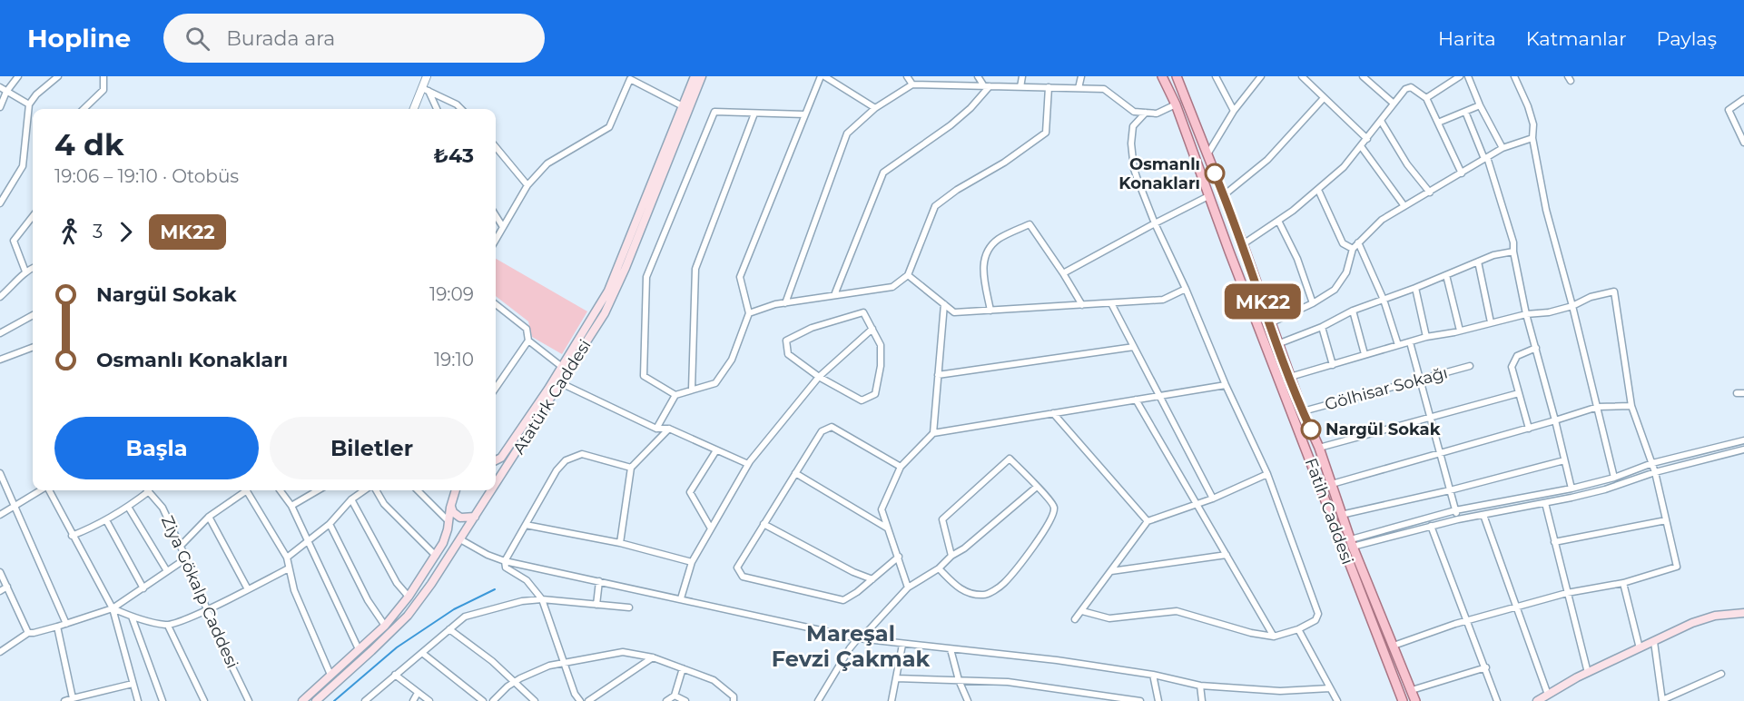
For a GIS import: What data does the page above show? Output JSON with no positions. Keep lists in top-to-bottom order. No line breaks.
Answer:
{"streets":{"main road":["Atatürk Caddesi","Fatih Caddesi"],"street":["Gölhisar Sokağı","Ziya Gökalp Caddesi"]},"crossings":[["Gölhisar Sokağı","Fatih Caddesi"]],"districts":["Mareşal Fevzi Çakmak"],"places":["Osmanlı Konakları","Nargül Sokak"],"lines":["bus line MK22"],"page":{"header":"Hopline","search":"Burada ara","nav":["Harita","Katmanlar","Paylaş"],"on_map":"MK22","heading":["4 dk","19:06 – 19:10 · Otobüs","₺43"],"legs":["3","MK22"],"list":[{"name":"Nargül Sokak","value":"19:09"},{"name":"Osmanlı Konakları","value":"19:10"}],"buttons":["Başla","Biletler"]}}
